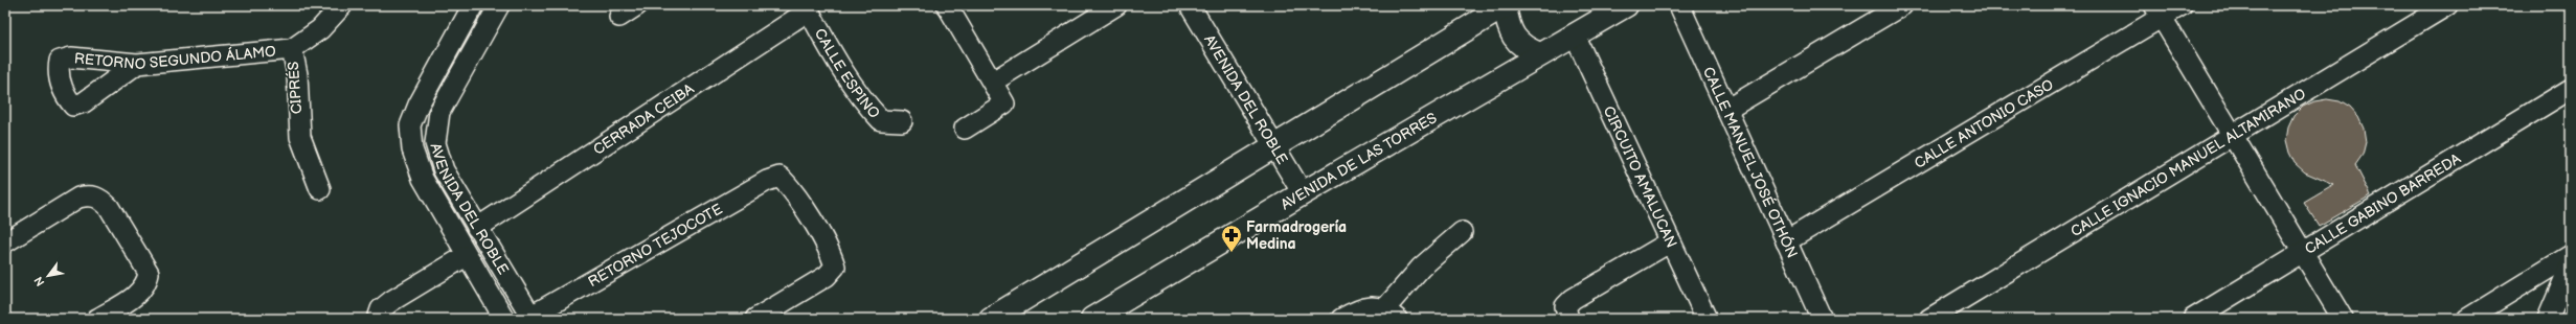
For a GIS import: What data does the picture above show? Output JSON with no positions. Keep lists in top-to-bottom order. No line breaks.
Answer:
{"streets":{"street":["RETORNO SEGUNDO ÁLAMO","CALLE ESPINO","CIPRÉS","AVENIDA DEL ROBLE","CERRADA CEIBA","CALLE ANTONIO CASO","AVENIDA DE LAS TORRES","CALLE MANUEL JOSÉ OTHÓN","CALLE IGNACIO MANUEL ALTAMIRANO","CIRCUITO AMALUCAN","CALLE GABINO BARREDA","RETORNO TEJOCOTE"]},"crossings":[["RETORNO SEGUNDO ÁLAMO","CIPRÉS"],["CALLE ESPINO","CERRADA CEIBA"],["AVENIDA DEL ROBLE","CERRADA CEIBA"],["AVENIDA DEL ROBLE","AVENIDA DE LAS TORRES"],["AVENIDA DEL ROBLE","RETORNO TEJOCOTE"],["CALLE ANTONIO CASO","CALLE MANUEL JOSÉ OTHÓN"],["AVENIDA DE LAS TORRES","CIRCUITO AMALUCAN"]],"places":{"pharmacy":["Farmadrogería Medina"]},"north":"bottom left"}
